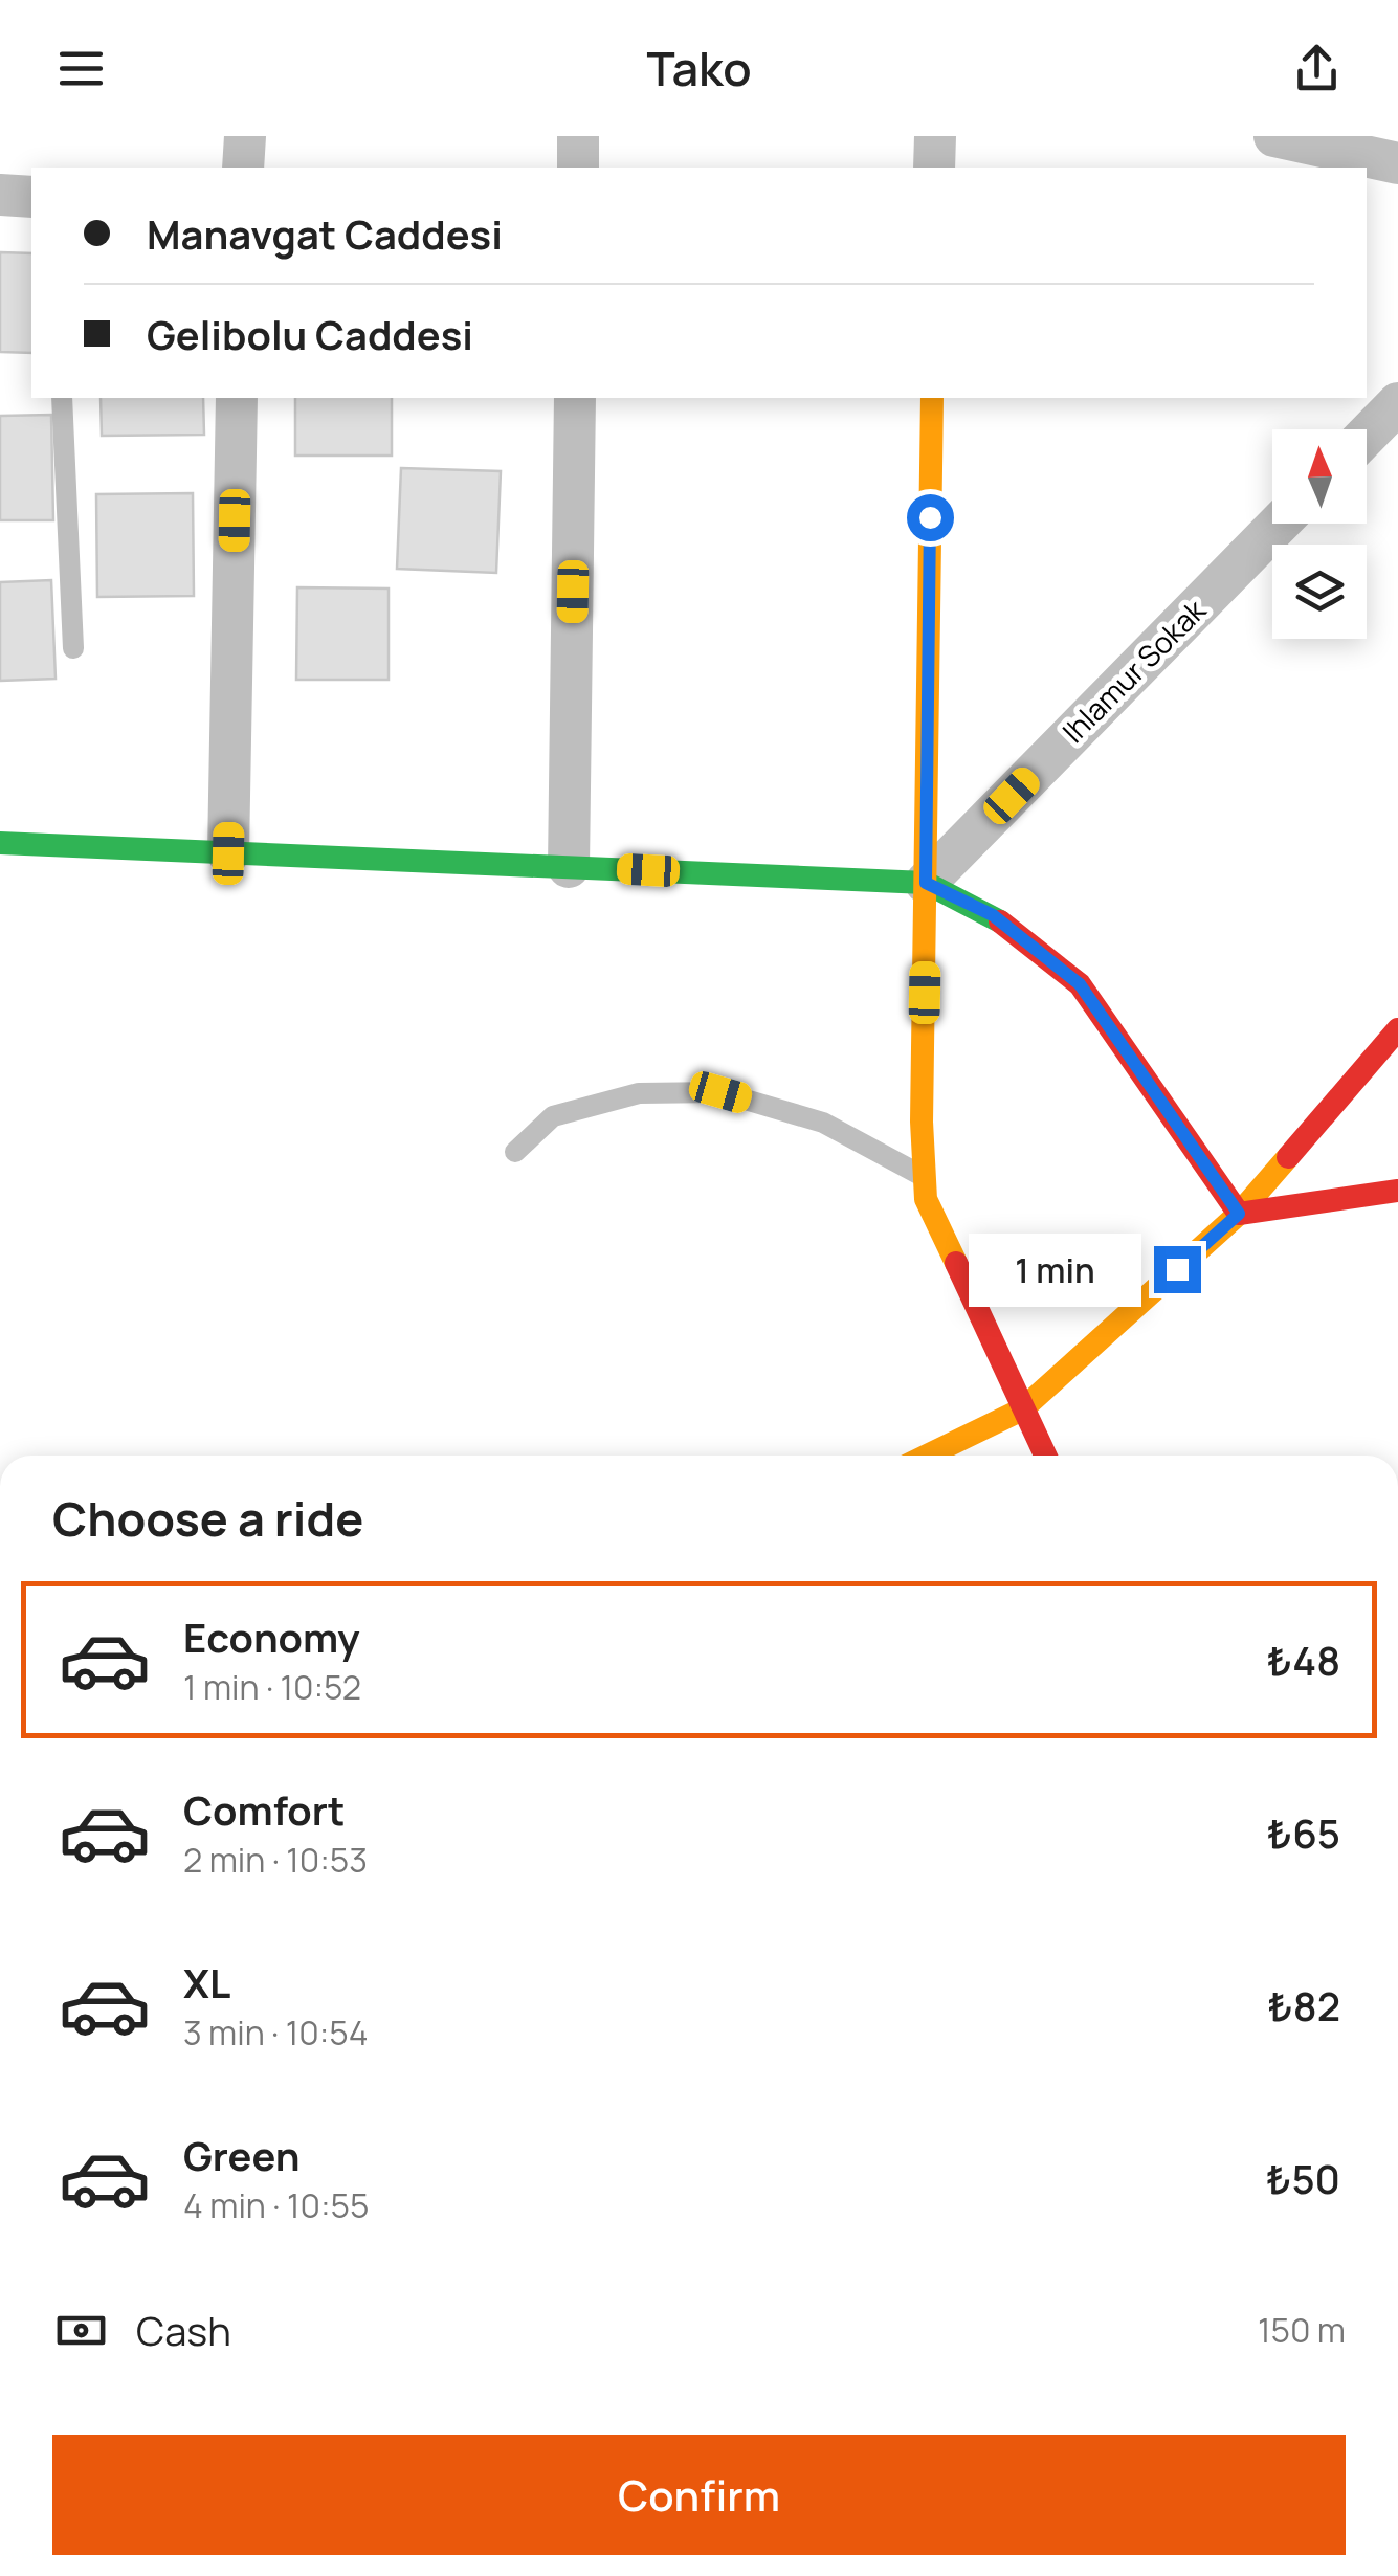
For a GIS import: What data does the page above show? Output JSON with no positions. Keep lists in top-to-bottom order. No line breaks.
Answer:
{"streets":{"street":["Ihlamur Sokak"]},"north":"top","page":{"header":"Tako","banner":["Manavgat Caddesi","Gelibolu Caddesi"],"bubble":"1 min","heading":"Choose a ride","list":[{"name":"Economy","note":"1 min · 10:52","value":"₺48"},{"name":"Comfort","note":"2 min · 10:53","value":"₺65"},{"name":"XL","note":"3 min · 10:54","value":"₺82"},{"name":"Green","note":"4 min · 10:55","value":"₺50"}],"pay":["Cash","150 m"],"buttons":"Confirm"}}
